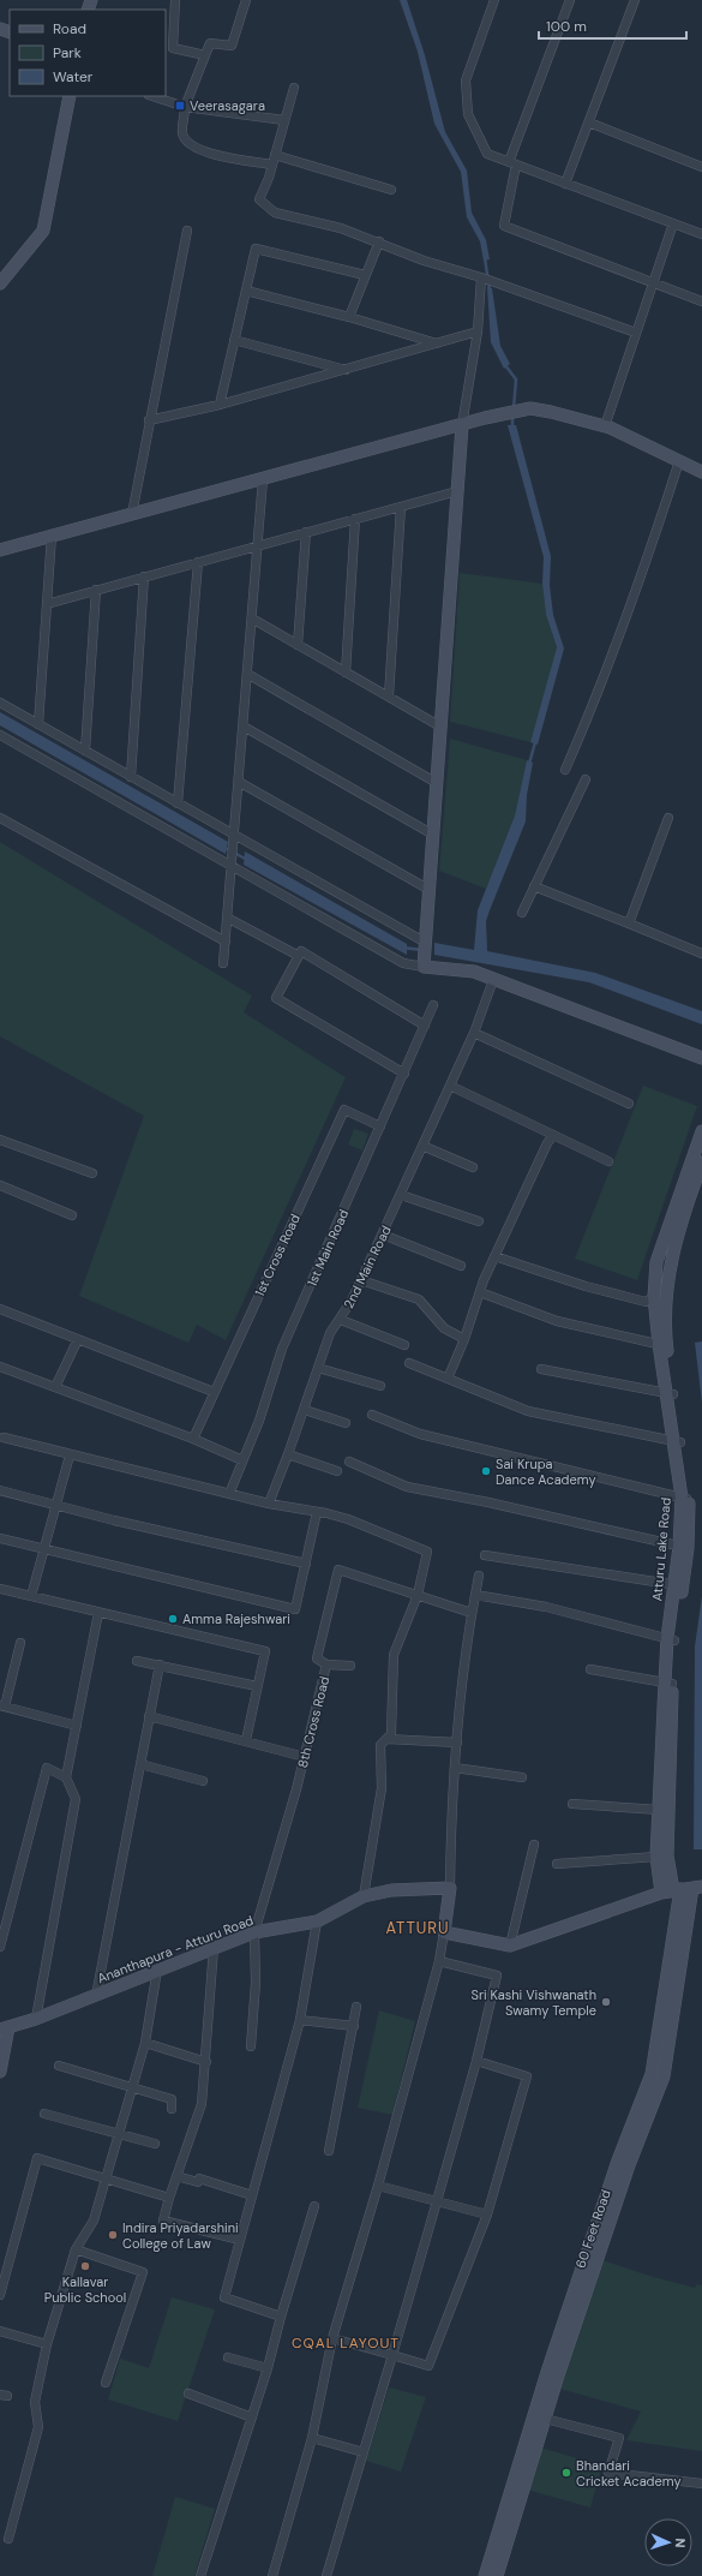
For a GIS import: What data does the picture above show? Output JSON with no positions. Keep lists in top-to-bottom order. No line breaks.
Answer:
{"streets":{"street":["1st Main Road","1st Cross Road","2nd Main Road","Atturu Lake Road","8th Cross Road","Ananthapura - Atturu Road","60 Feet Road"]},"crossings":[["1st Main Road","1st Cross Road"],["Atturu Lake Road","60 Feet Road"],["8th Cross Road","Ananthapura - Atturu Road"]],"districts":["ATTURU","CQAL LAYOUT"],"places":{"transit":["Veerasagara"],"other":["Sai Krupa Dance Academy","Amma Rajeshwari","Sri Kashi Vishwanath Swamy Temple","Indira Priyadarshini College of Law","Kallavar Public School","Bhandari Cricket Academy"]},"legend":["Road","Park","Water"],"scale_bar":"100 m","north":"right"}
